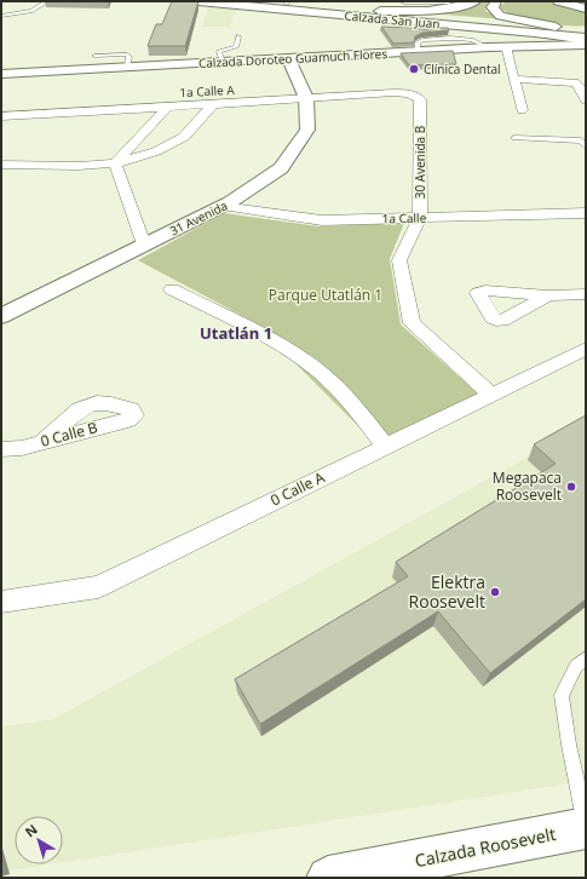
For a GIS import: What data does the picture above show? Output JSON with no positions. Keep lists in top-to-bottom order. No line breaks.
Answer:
{"streets":{"main road":["Calzada San Juan","Calzada Doroteo Guamuch Flores","31 Avenida","Calzada Roosevelt"],"street":["1a Calle A","30 Avenida B","1a Calle","0 Calle B","0 Calle A"]},"crossings":[["Calzada Doroteo Guamuch Flores","31 Avenida"],["1a Calle A","30 Avenida B"],["1a Calle A","31 Avenida"],["30 Avenida B","1a Calle"],["30 Avenida B","0 Calle A"],["31 Avenida","1a Calle"]],"districts":["Utatlán 1"],"parks":["Parque Utatlán 1"],"places":["Clínica Dental","Megapaca Roosevelt","Elektra Roosevelt"],"north":"top left"}
